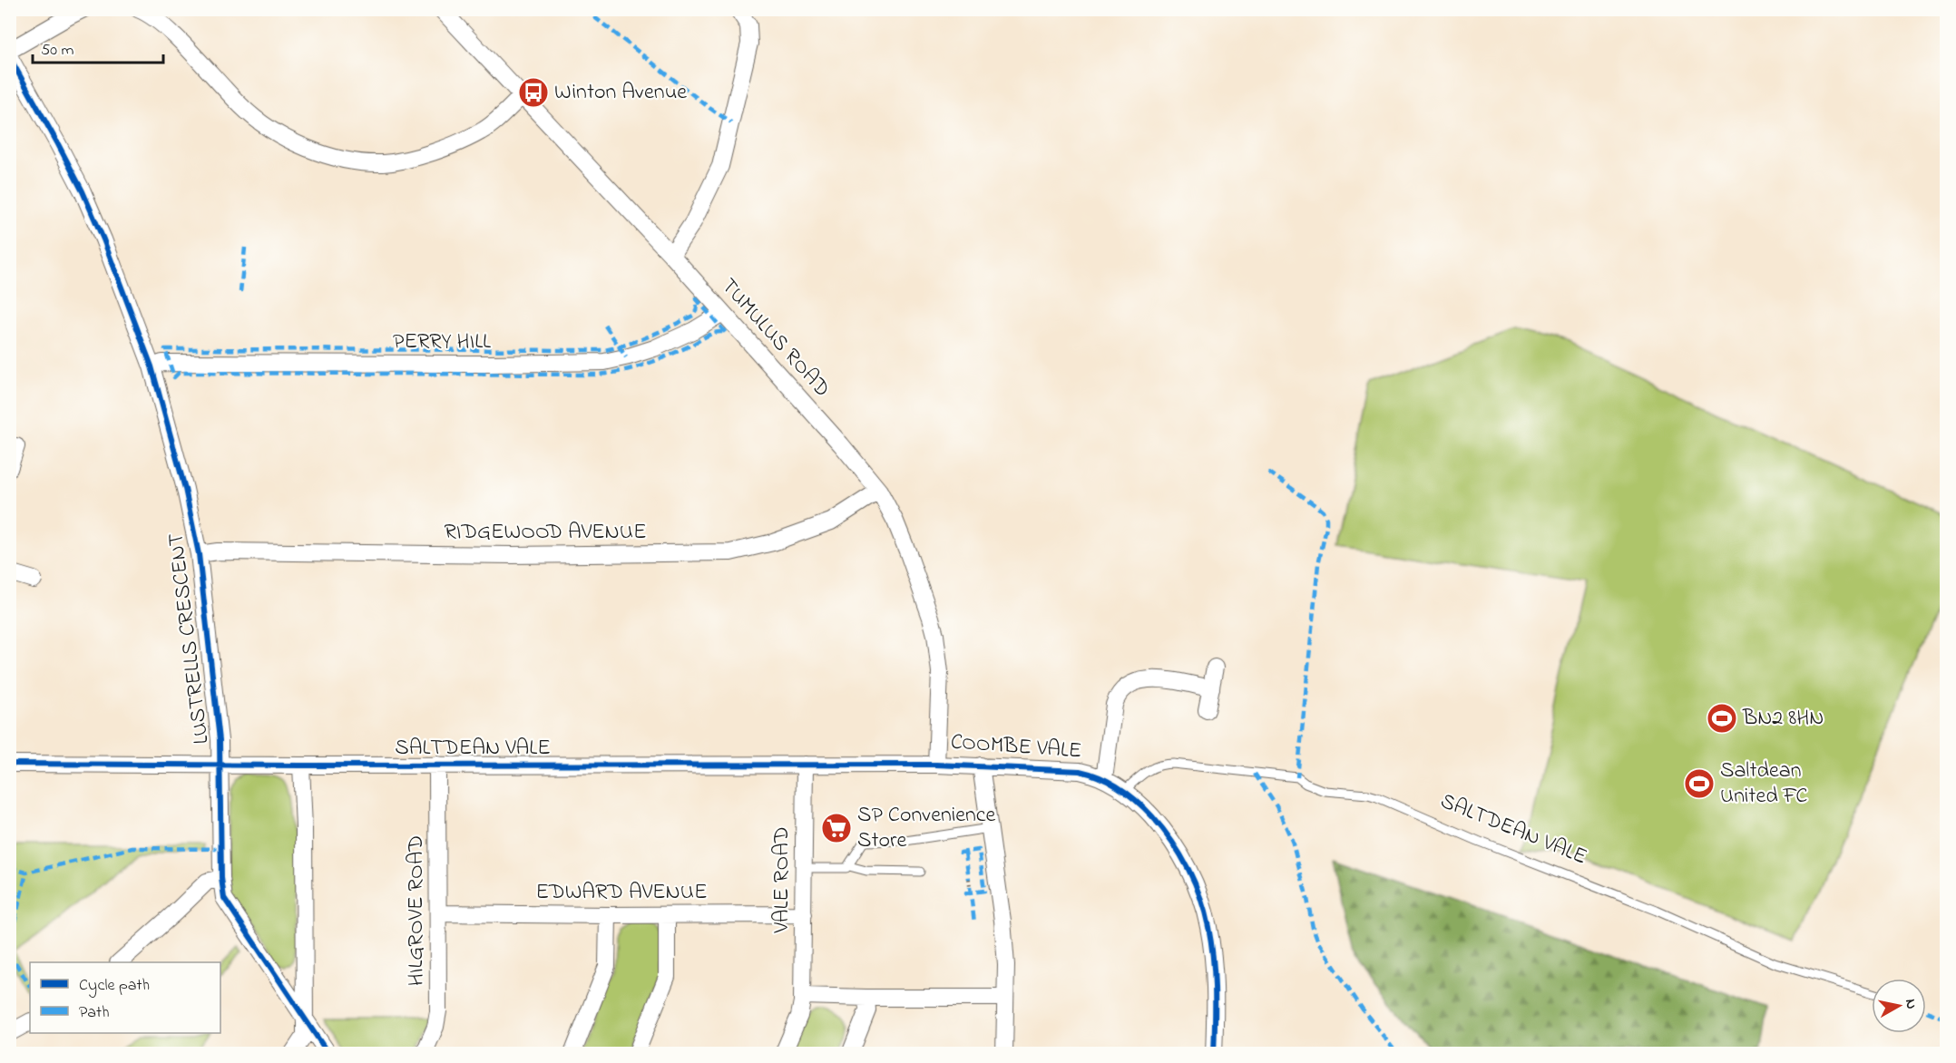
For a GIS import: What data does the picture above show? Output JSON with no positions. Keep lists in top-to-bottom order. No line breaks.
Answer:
{"streets":{"street":["TUMULUS ROAD","PERRY HILL","RIDGEWOOD AVENUE","LUSTRELLS CRESCENT","COOMBE VALE","SALTDEAN VALE","VALE ROAD","EDWARD AVENUE","HILGROVE ROAD"]},"crossings":[["TUMULUS ROAD","PERRY HILL"],["TUMULUS ROAD","RIDGEWOOD AVENUE"],["TUMULUS ROAD","COOMBE VALE"],["TUMULUS ROAD","SALTDEAN VALE"],["PERRY HILL","LUSTRELLS CRESCENT"],["RIDGEWOOD AVENUE","LUSTRELLS CRESCENT"],["LUSTRELLS CRESCENT","SALTDEAN VALE"],["COOMBE VALE","SALTDEAN VALE"],["SALTDEAN VALE","VALE ROAD"],["SALTDEAN VALE","HILGROVE ROAD"],["VALE ROAD","EDWARD AVENUE"],["EDWARD AVENUE","HILGROVE ROAD"]],"places":{"bus stop":["Winton Avenue"],"sports":["BN2 8HN","Saltdean United FC"],"supermarket":["SP Convenience Store"]},"legend":["Cycle path","Path"],"scale_bar":"50 m","north":"right"}
